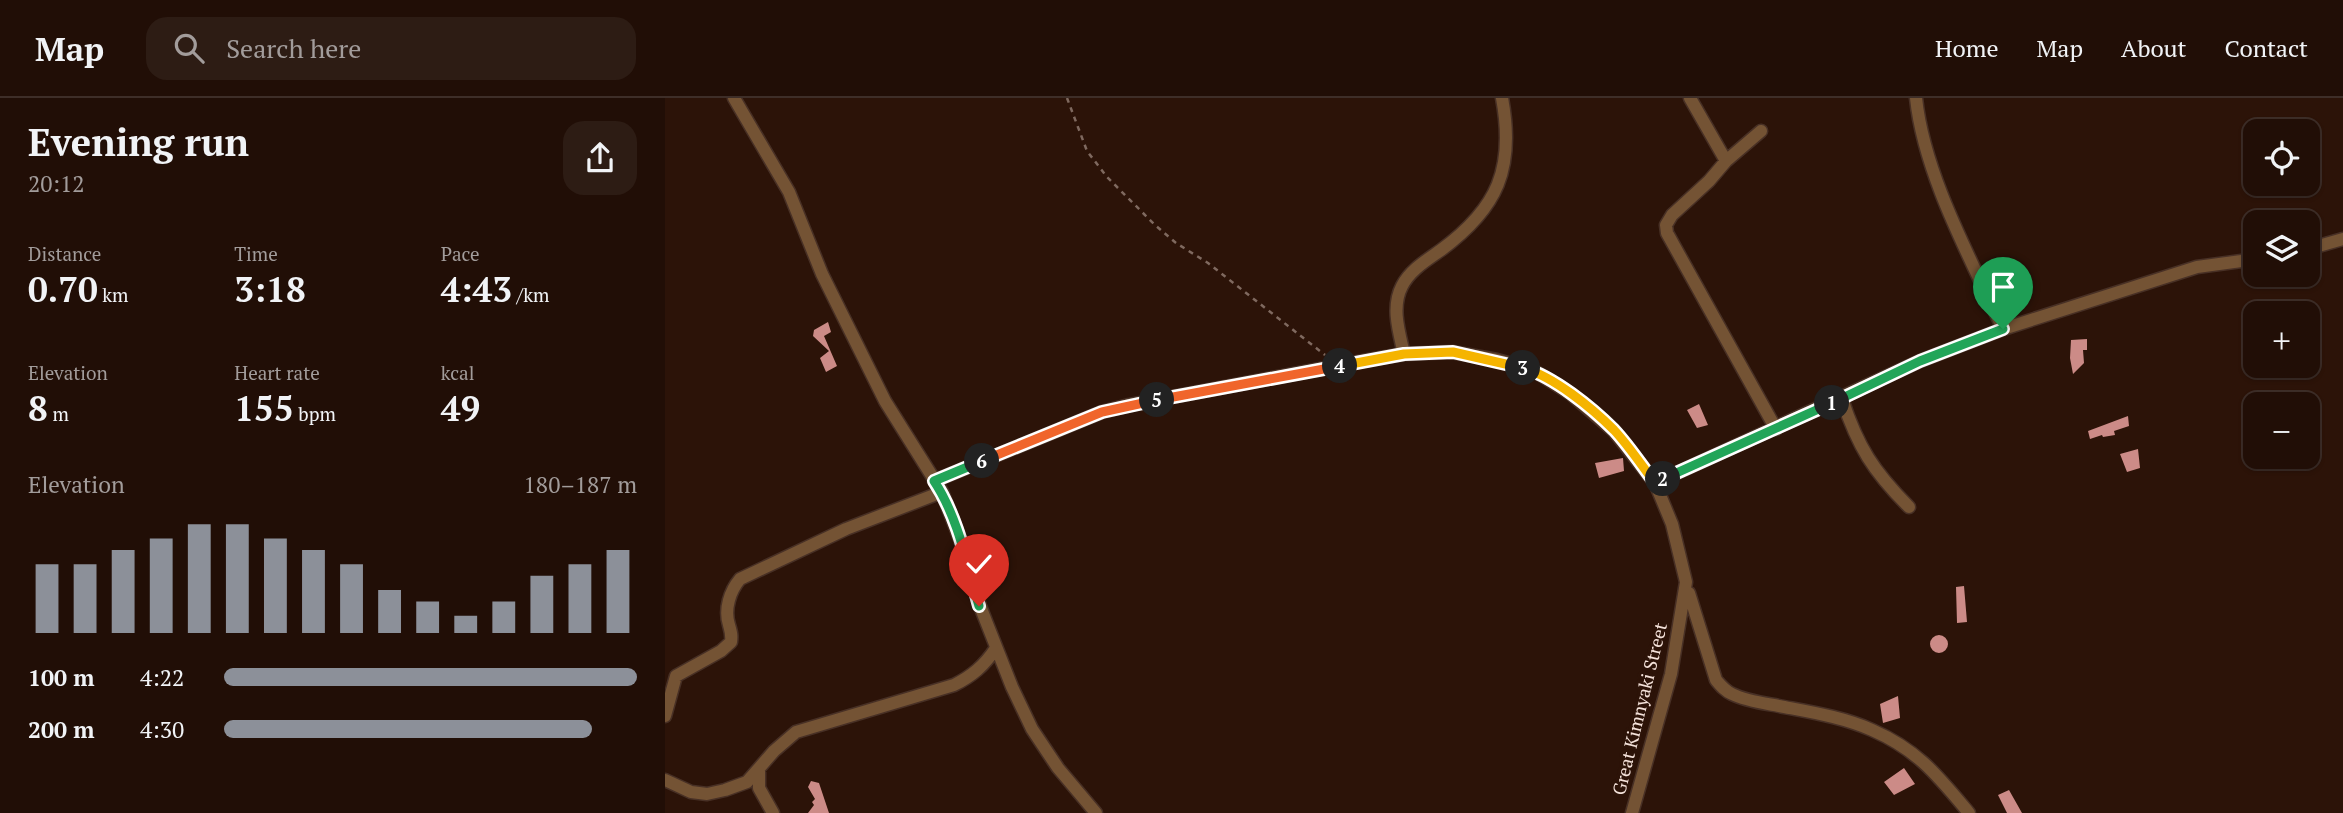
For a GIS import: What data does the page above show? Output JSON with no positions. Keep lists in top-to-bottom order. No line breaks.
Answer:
{"streets":{"street":["Great Kimnyaki Street"]},"page":{"header":"Map","search":"Search here","nav":["Home","Map","About","Contact"],"heading":["Evening run","20:12"],"map_buttons":["+","−"],"stats":[["Distance","0.70 km"],["Time","3:18"],["Pace","4:43 /km"],["Elevation","8 m"],["Heart rate","155 bpm"],["kcal","49"]],"pins":["4","3","5","1","6","2"],"chart":["Elevation","180–187 m"],"list":[{"name":"100 m","note":"4:22"},{"name":"200 m","note":"4:30"}]}}
